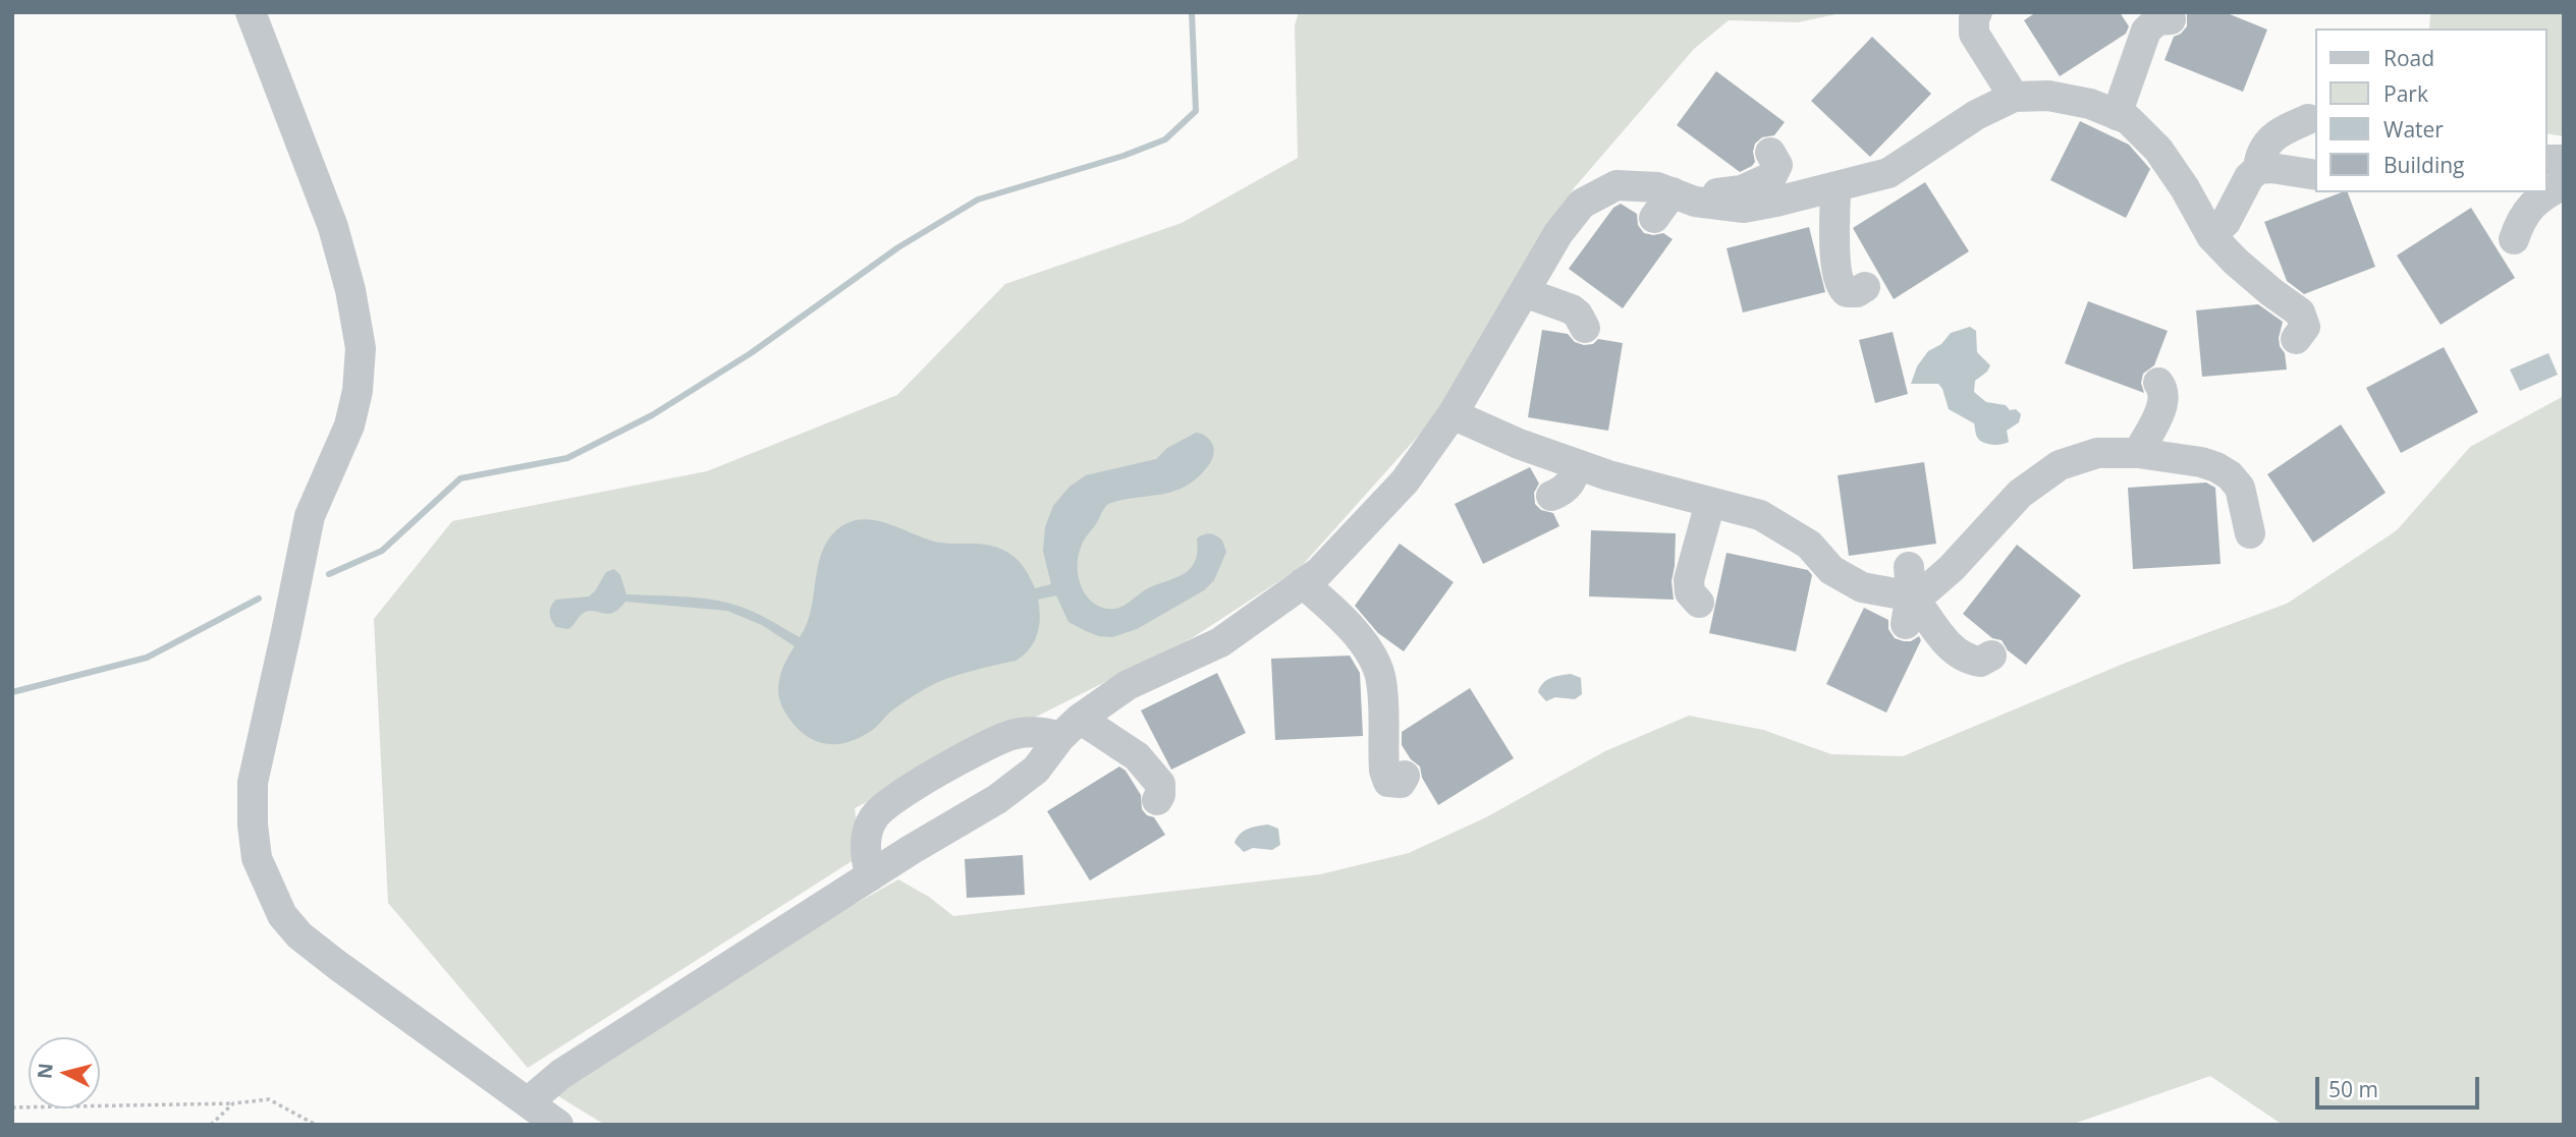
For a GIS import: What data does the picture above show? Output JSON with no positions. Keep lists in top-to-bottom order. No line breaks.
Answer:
{"legend":["Road","Park","Water","Building"],"scale_bar":"50 m","north":"left"}
